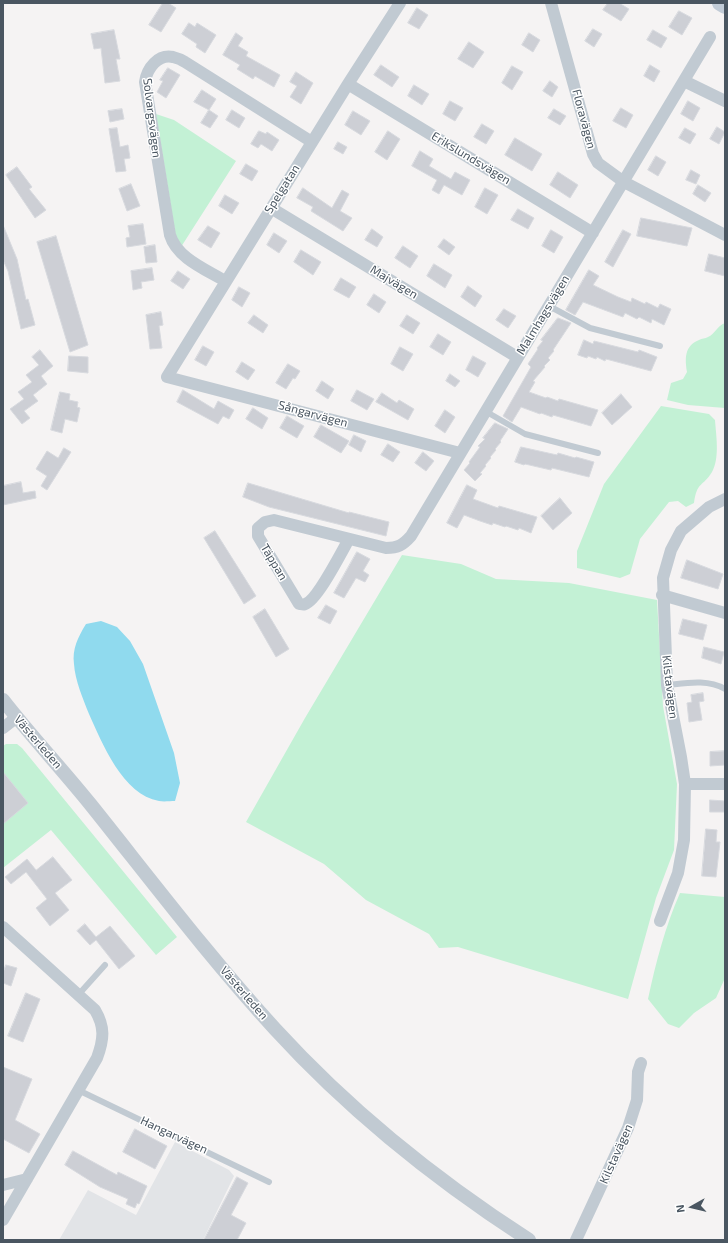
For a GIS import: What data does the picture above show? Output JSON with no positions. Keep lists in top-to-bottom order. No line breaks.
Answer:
{"streets":{"street":["Solvargsvägen","Floravägen","Erikslundsvägen","Spelgatan","Majvägen","Malmhagsvägen","Sångarvägen","Täppan","Kilstavägen","Västerleden"],"lane":["Hangarvägen"]},"crossings":[["Solvargsvägen","Spelgatan"],["Floravägen","Malmhagsvägen"],["Erikslundsvägen","Spelgatan"],["Erikslundsvägen","Malmhagsvägen"],["Spelgatan","Majvägen"],["Spelgatan","Sångarvägen"],["Majvägen","Malmhagsvägen"],["Malmhagsvägen","Sångarvägen"],["Malmhagsvägen","Täppan"]],"north":"left"}
